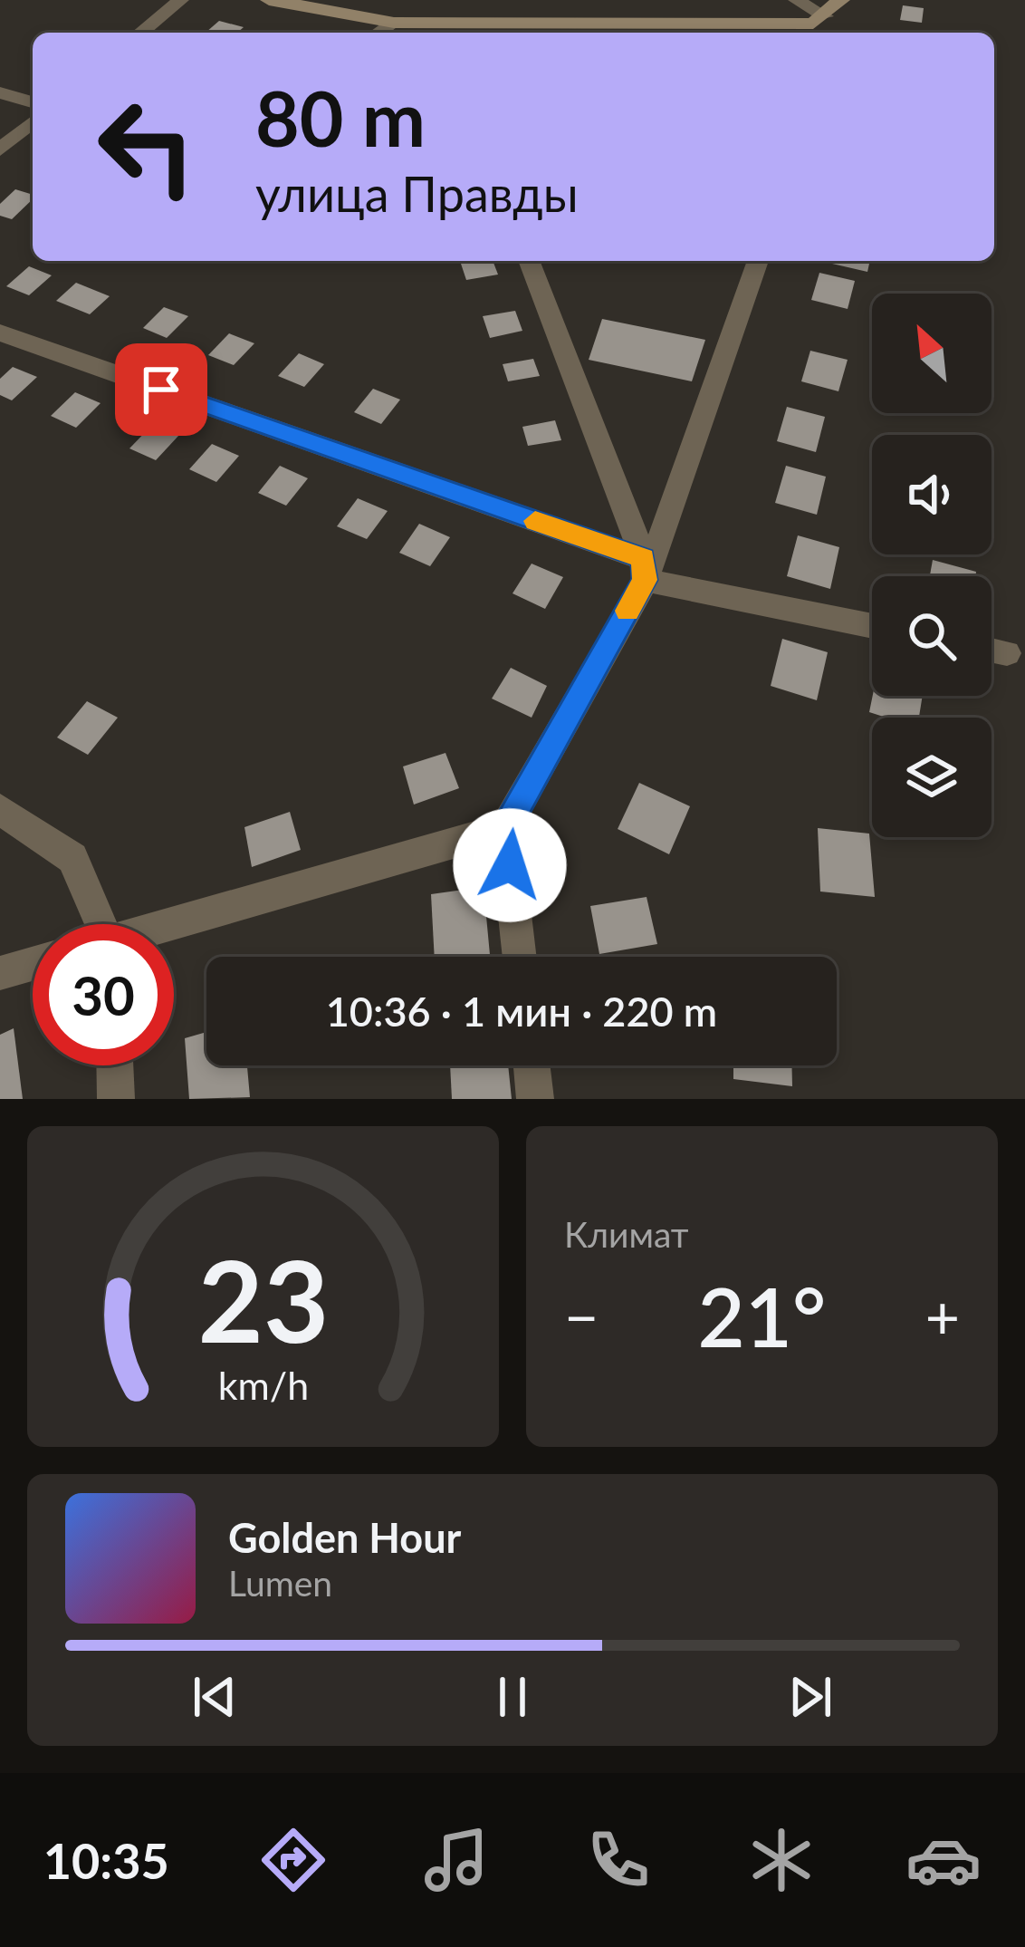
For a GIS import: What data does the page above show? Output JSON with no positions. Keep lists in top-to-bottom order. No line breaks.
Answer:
{"north":"top left","page":{"turn":["80 m","улица Правды"],"limit":"30","trip":"10:36 · 1 мин · 220 m","tile":"Климат","heat":["−","21°","+"],"song":["Golden Hour","Lumen"],"tabs":"10:35","gauge":["23","km/h"]}}
